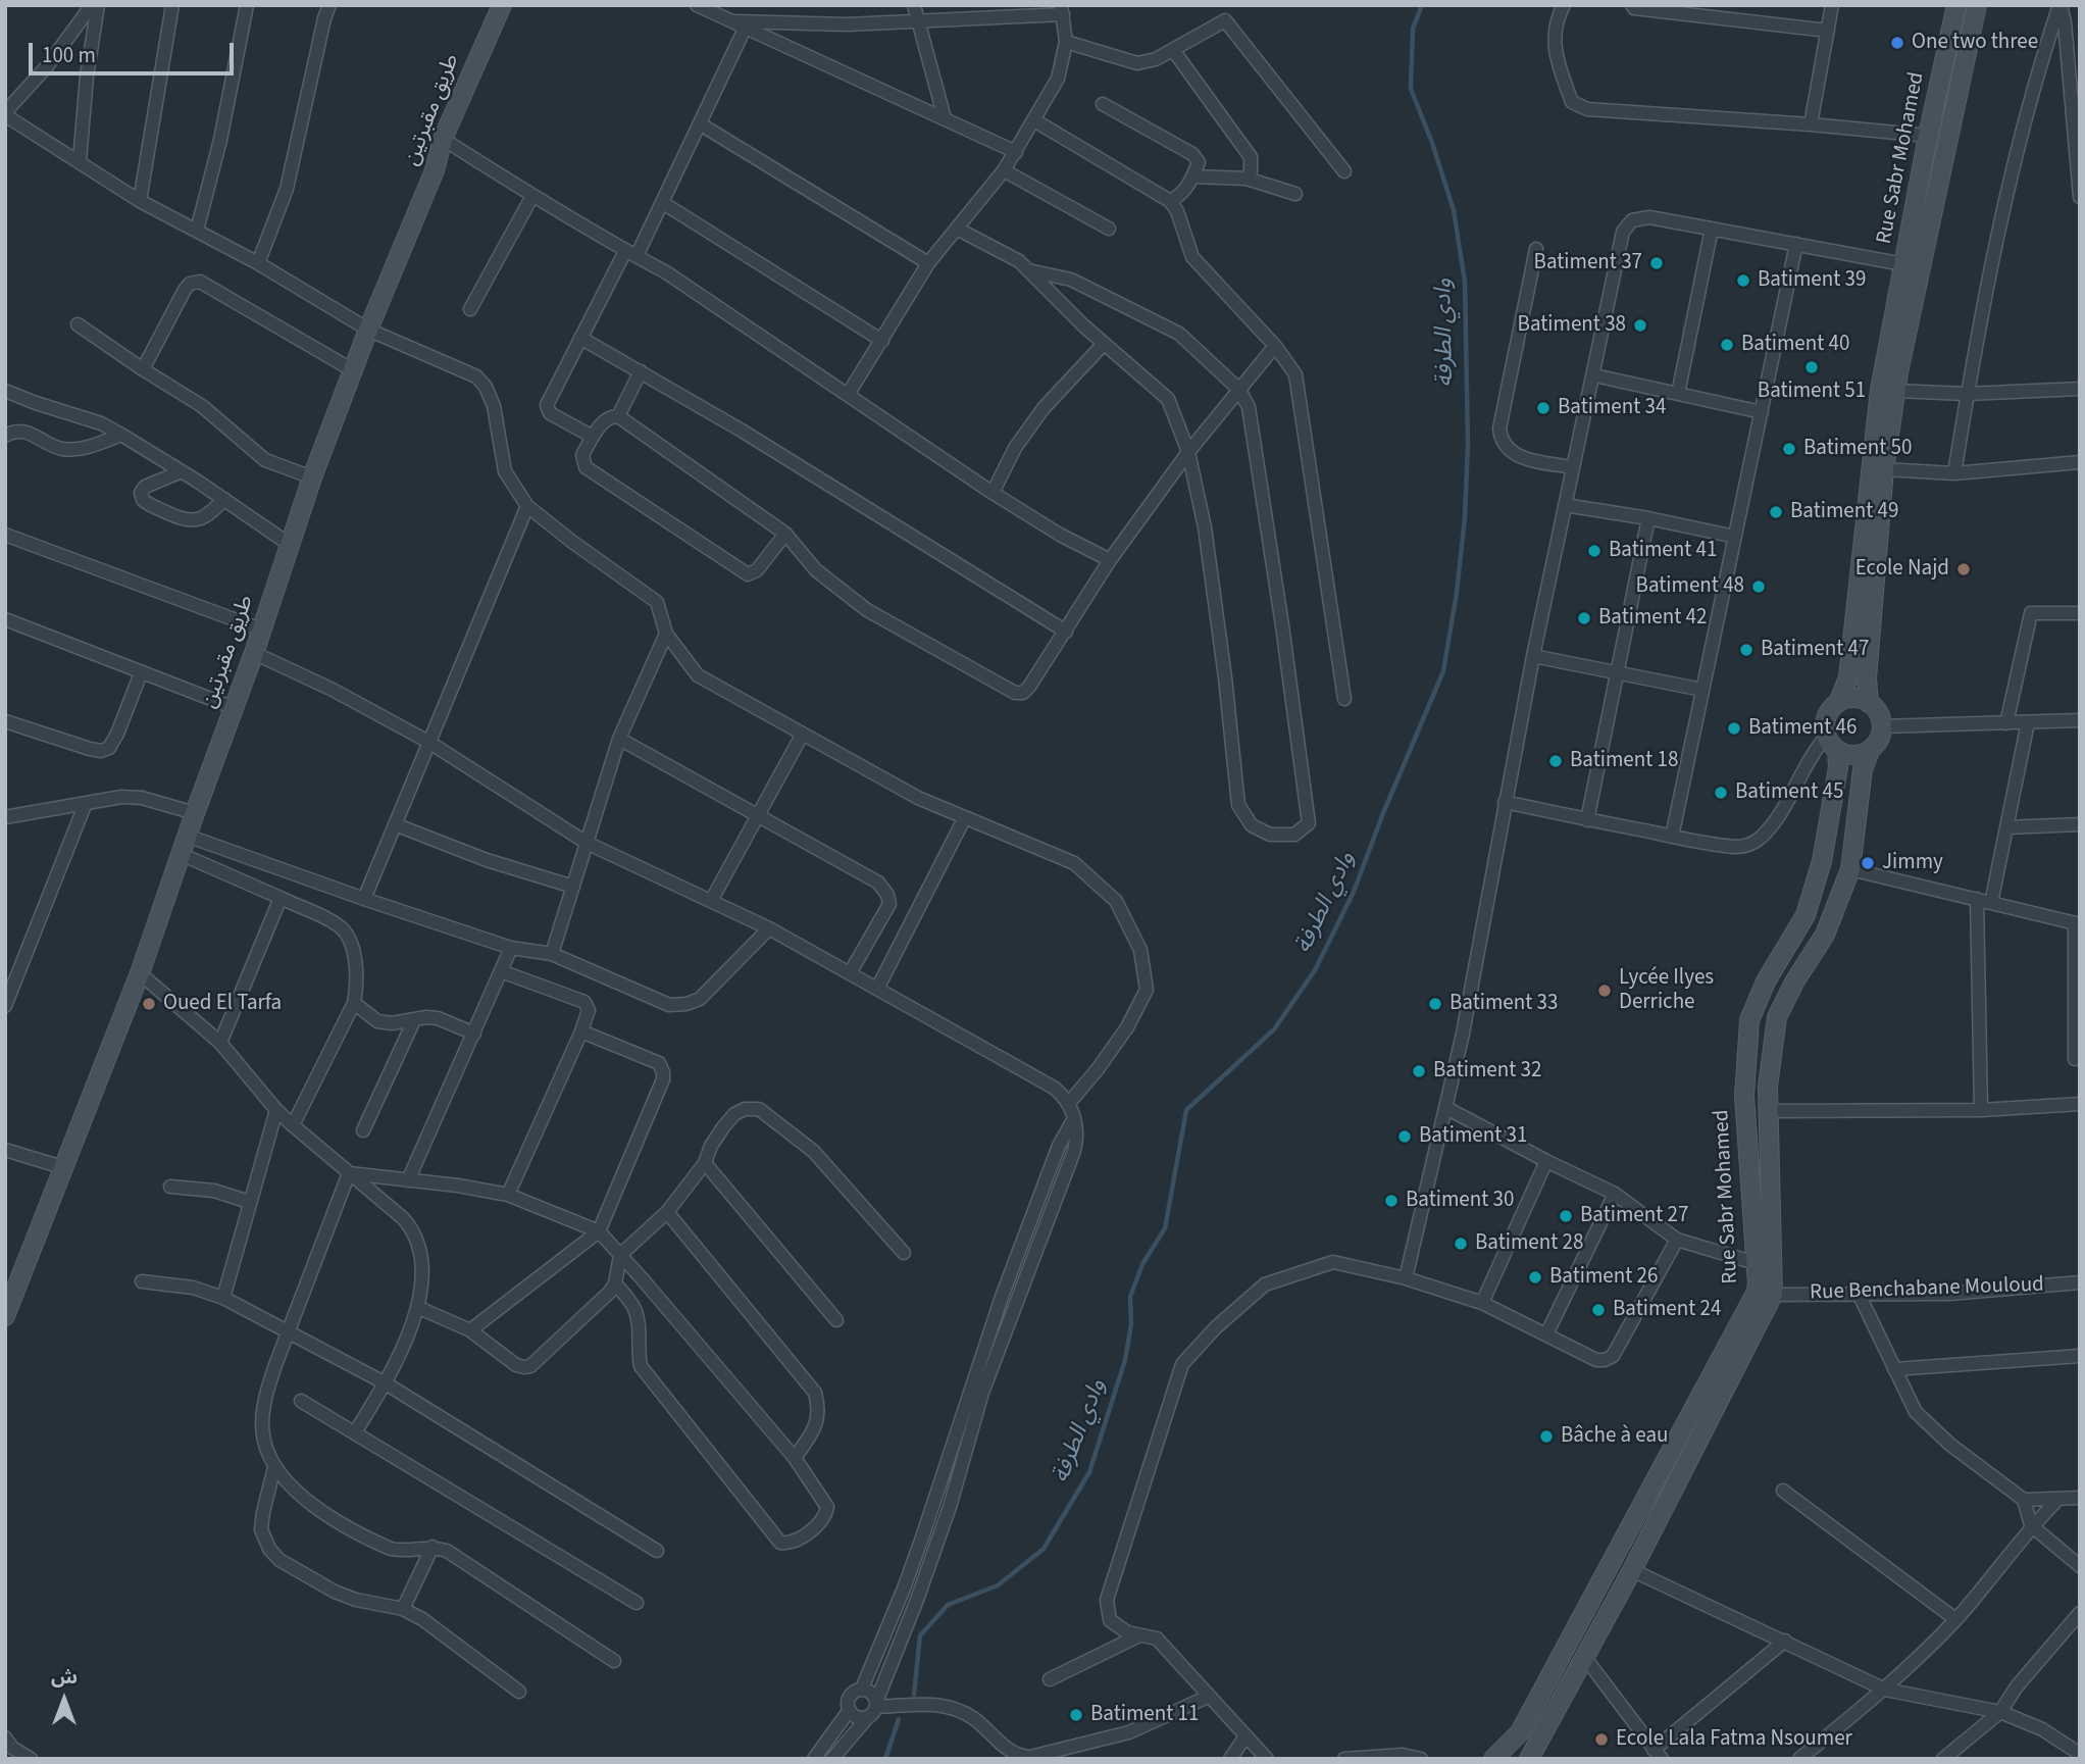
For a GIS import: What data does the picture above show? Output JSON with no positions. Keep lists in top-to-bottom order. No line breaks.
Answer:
{"streets":{"main road":["طريق مقبرتين","Rue Sabr Mohamed"],"street":["Rue Benchabane Mouloud"]},"water":["وادي الطرفة"],"places":["One two three","Batiment 37","Batiment 39","Batiment 38","Batiment 40","Batiment 51","Batiment 34","Batiment 50","Batiment 49","Batiment 41","Ecole Najd","Batiment 48","Batiment 42","Batiment 47","Batiment 46","Batiment 18","Batiment 45","Jimmy","Lycée Ilyes Derriche","Oued El Tarfa","Batiment 33","Batiment 32","Batiment 31","Batiment 30","Batiment 27","Batiment 28","Batiment 26","Batiment 24","Bâche à eau","Batiment 11","Ecole Lala Fatma Nsoumer"],"scale_bar":"100 m","north":"top"}
